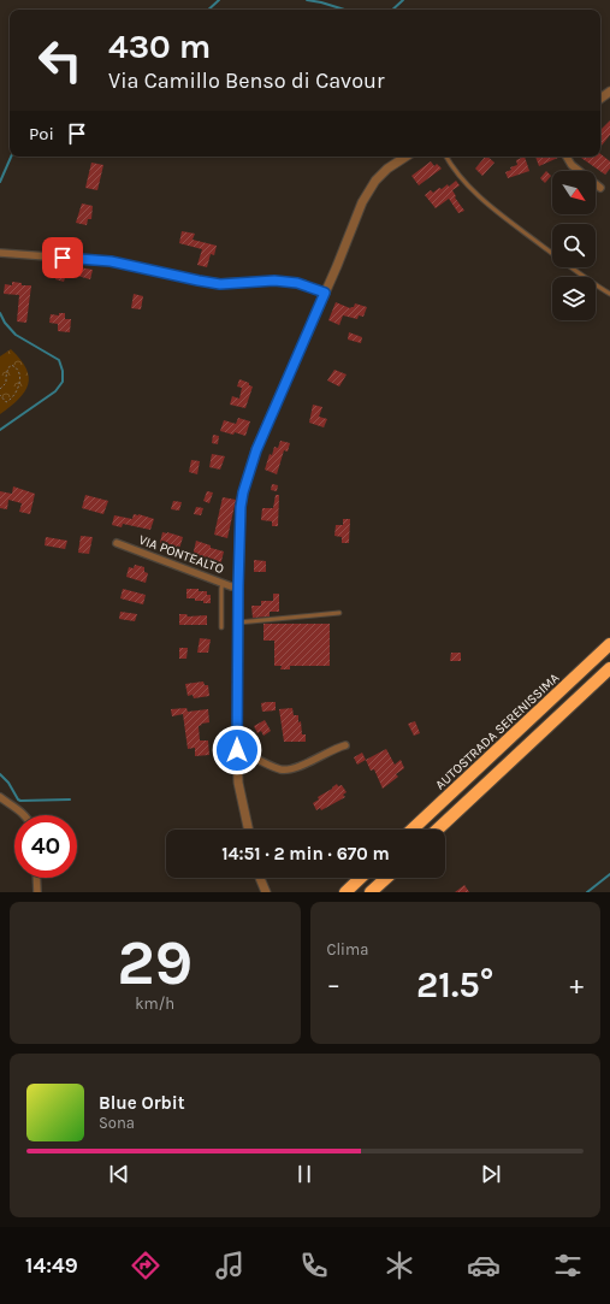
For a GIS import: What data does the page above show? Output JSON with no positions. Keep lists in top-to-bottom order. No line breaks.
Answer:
{"streets":{"highway":["AUTOSTRADA SERENISSIMA"],"street":["VIA PONTEALTO"]},"north":"bottom right","page":{"turn":["430 m","Via Camillo Benso di Cavour"],"then":"Poi","limit":"40","trip":"14:51 · 2 min · 670 m","tile":[["29","km/h"],"Clima"],"heat":["−","21.5°","+"],"song":["Blue Orbit","Sona"],"tabs":"14:49"}}
